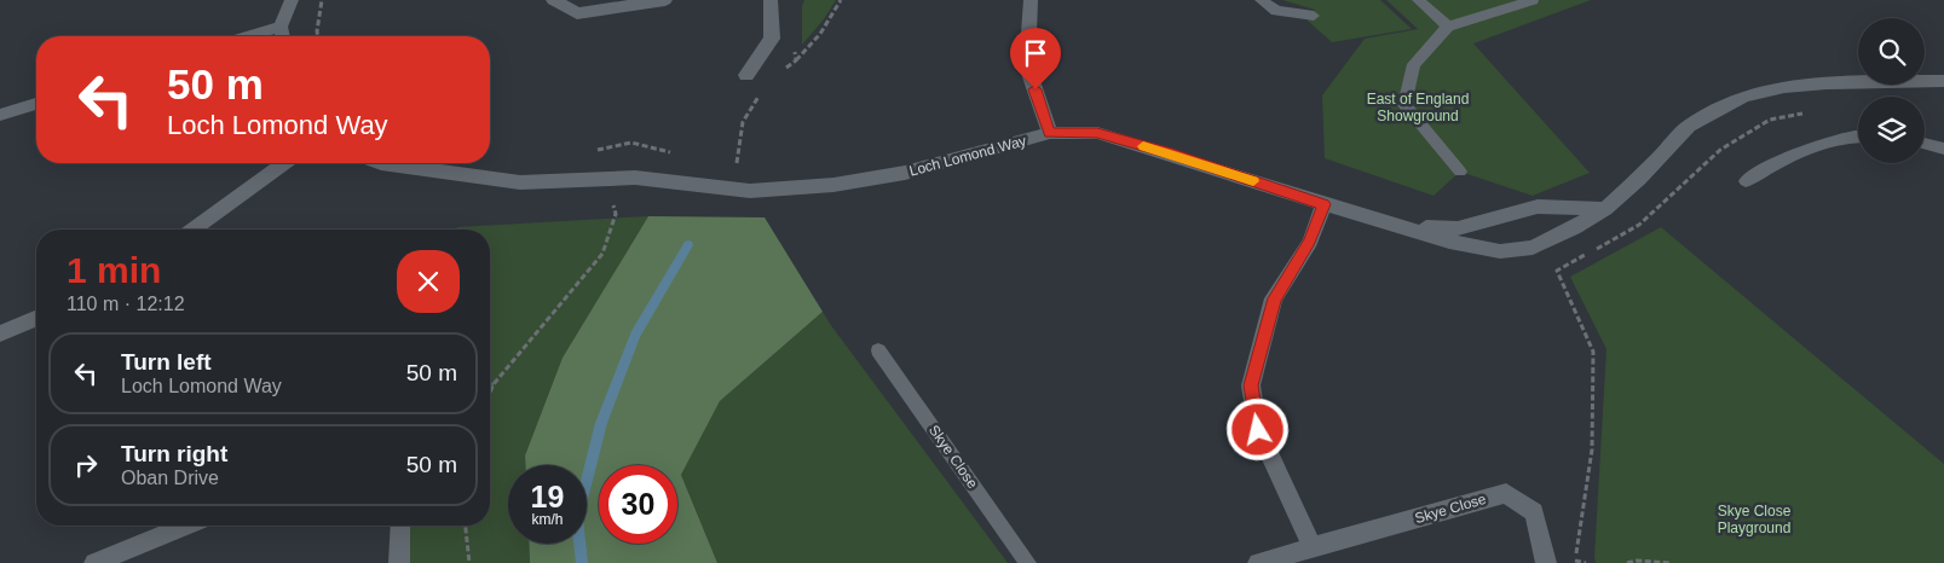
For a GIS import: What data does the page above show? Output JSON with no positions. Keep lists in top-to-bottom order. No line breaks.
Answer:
{"streets":{"street":["Loch Lomond Way","Skye Close"]},"parks":["East of England Showground","Skye Close Playground"],"page":{"turn":["50 m","Loch Lomond Way"],"heading":["1 min","110 m · 12:12"],"list":[{"name":"Turn left","note":"Loch Lomond Way","value":"50 m"},{"name":"Turn right","note":"Oban Drive","value":"50 m"}],"speed":"19 km/h","limit":"30"}}
